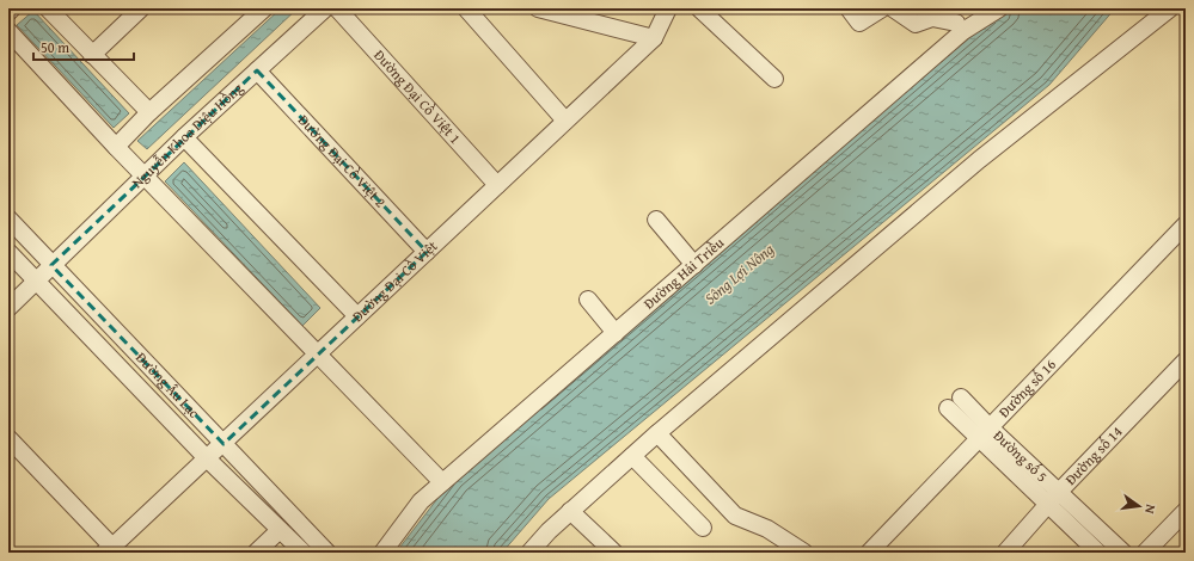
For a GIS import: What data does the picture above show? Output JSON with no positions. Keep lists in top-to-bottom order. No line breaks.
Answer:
{"streets":{"street":["Đường Đại Cồ Việt 1","Nguyễn Khoa Diệu Hồng","Đường Đại Cồ Việt 2","Đường Hải Triều","Đường Đại Cồ Việt","Đường Âu Lạc","Đường số 16","Đường số 5","Đường số 14"]},"crossings":[["Đường Đại Cồ Việt 1","Đường Đại Cồ Việt"],["Nguyễn Khoa Diệu Hồng","Đường Đại Cồ Việt 2"],["Nguyễn Khoa Diệu Hồng","Đường Âu Lạc"],["Đường Đại Cồ Việt 2","Đường Đại Cồ Việt"],["Đường Đại Cồ Việt","Đường Âu Lạc"],["Đường số 16","Đường số 5"],["Đường số 5","Đường số 14"]],"water":["Sông Lợi Nông"],"scale_bar":"50 m","north":"right"}
